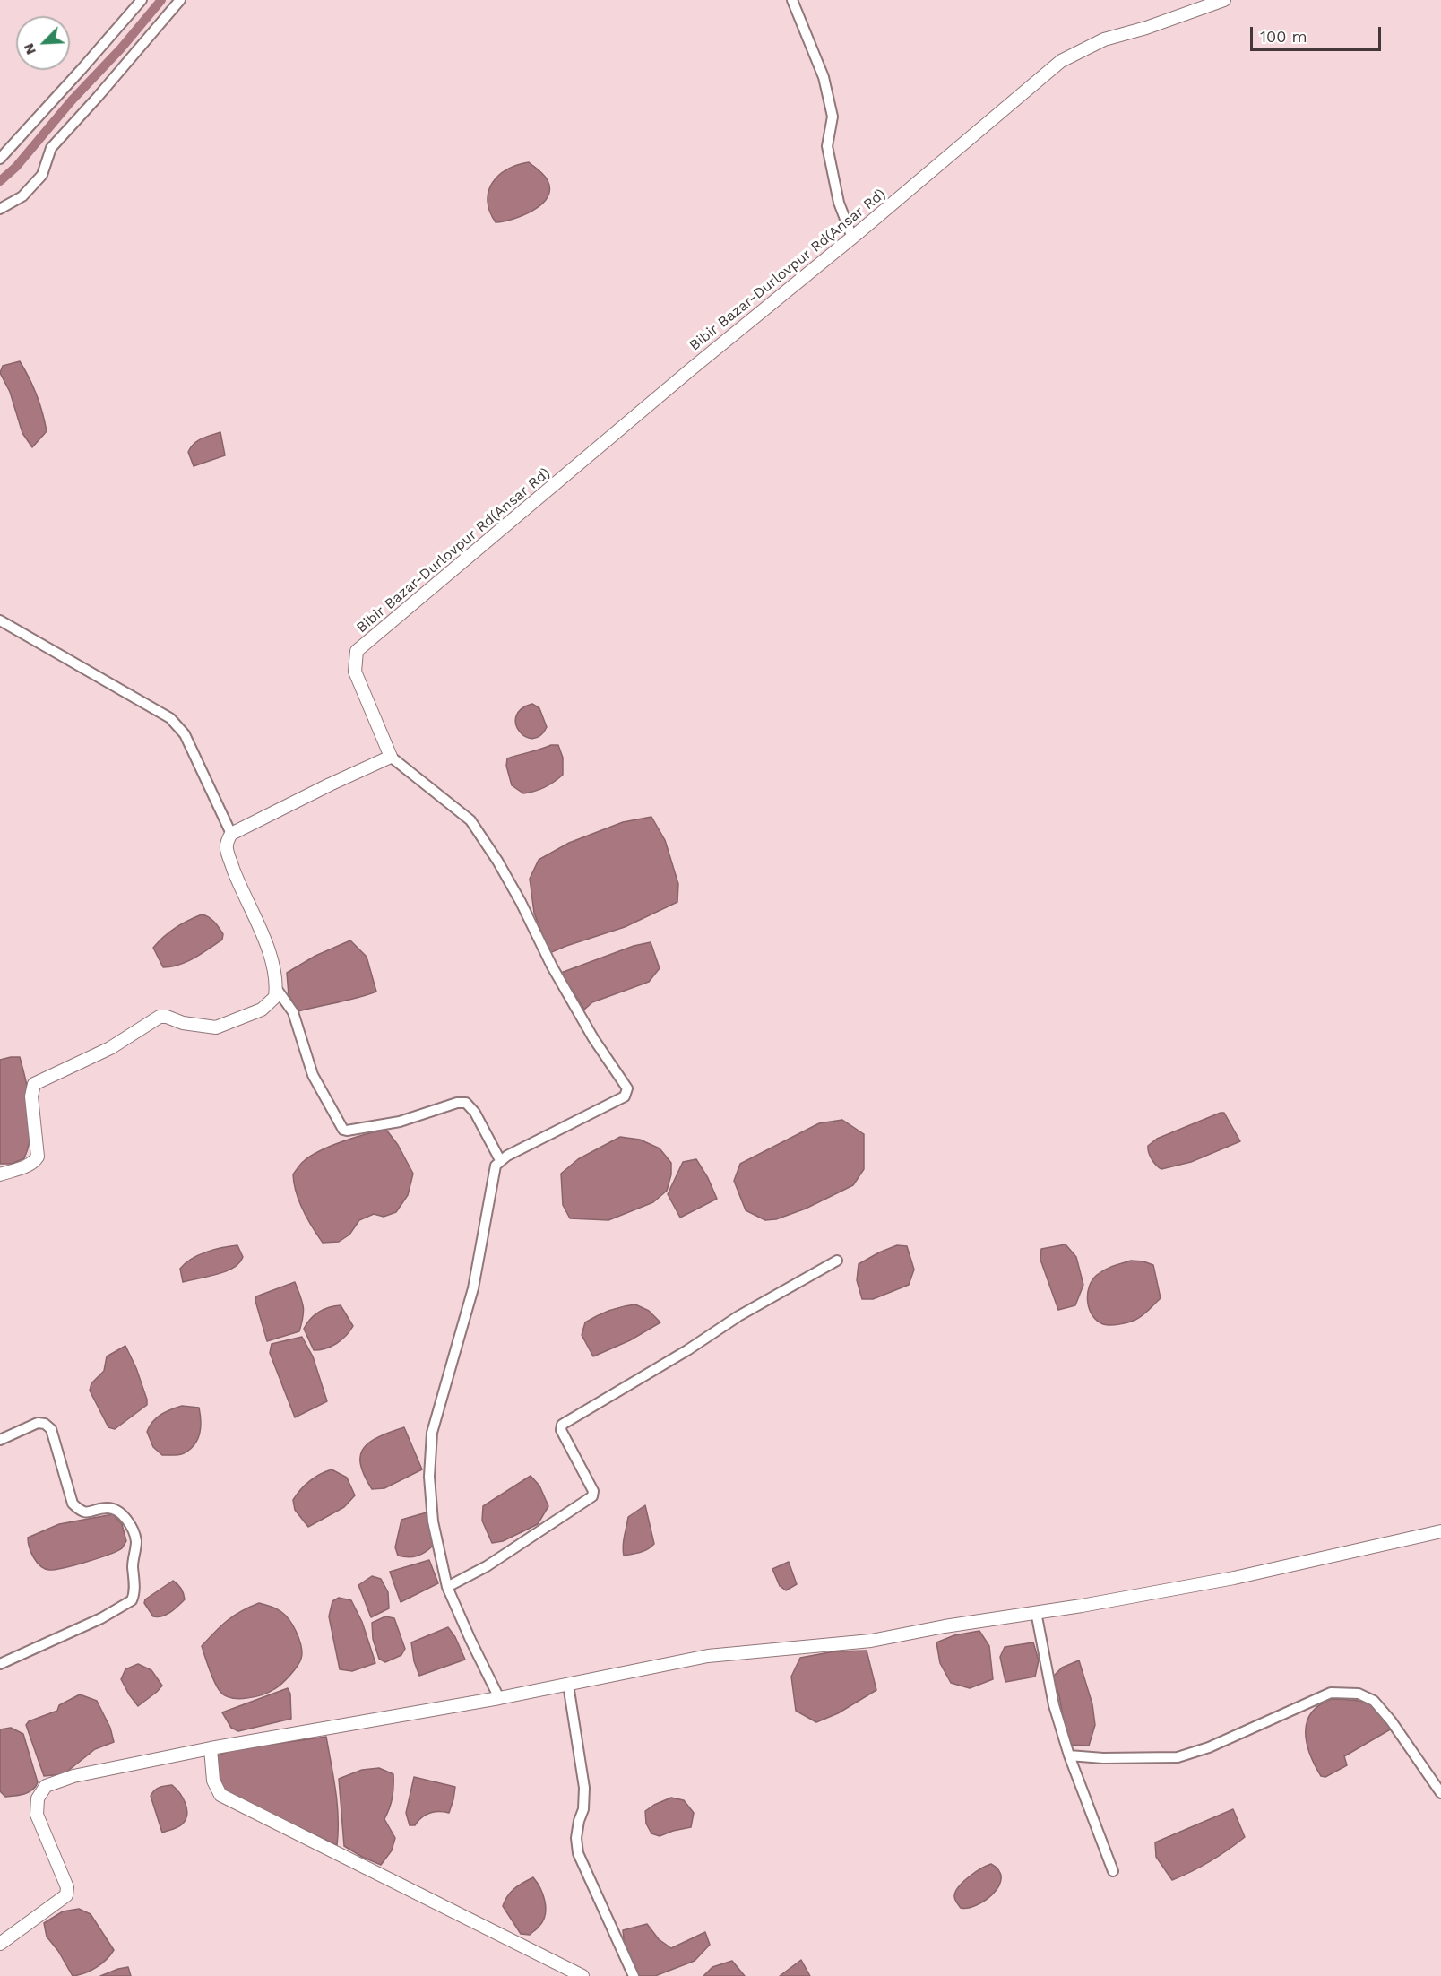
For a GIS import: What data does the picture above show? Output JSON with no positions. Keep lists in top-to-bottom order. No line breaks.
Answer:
{"streets":{"street":["Bibir Bazar-Durlovpur Rd(Ansar Rd)"]},"scale_bar":"100 m","north":"bottom left"}
